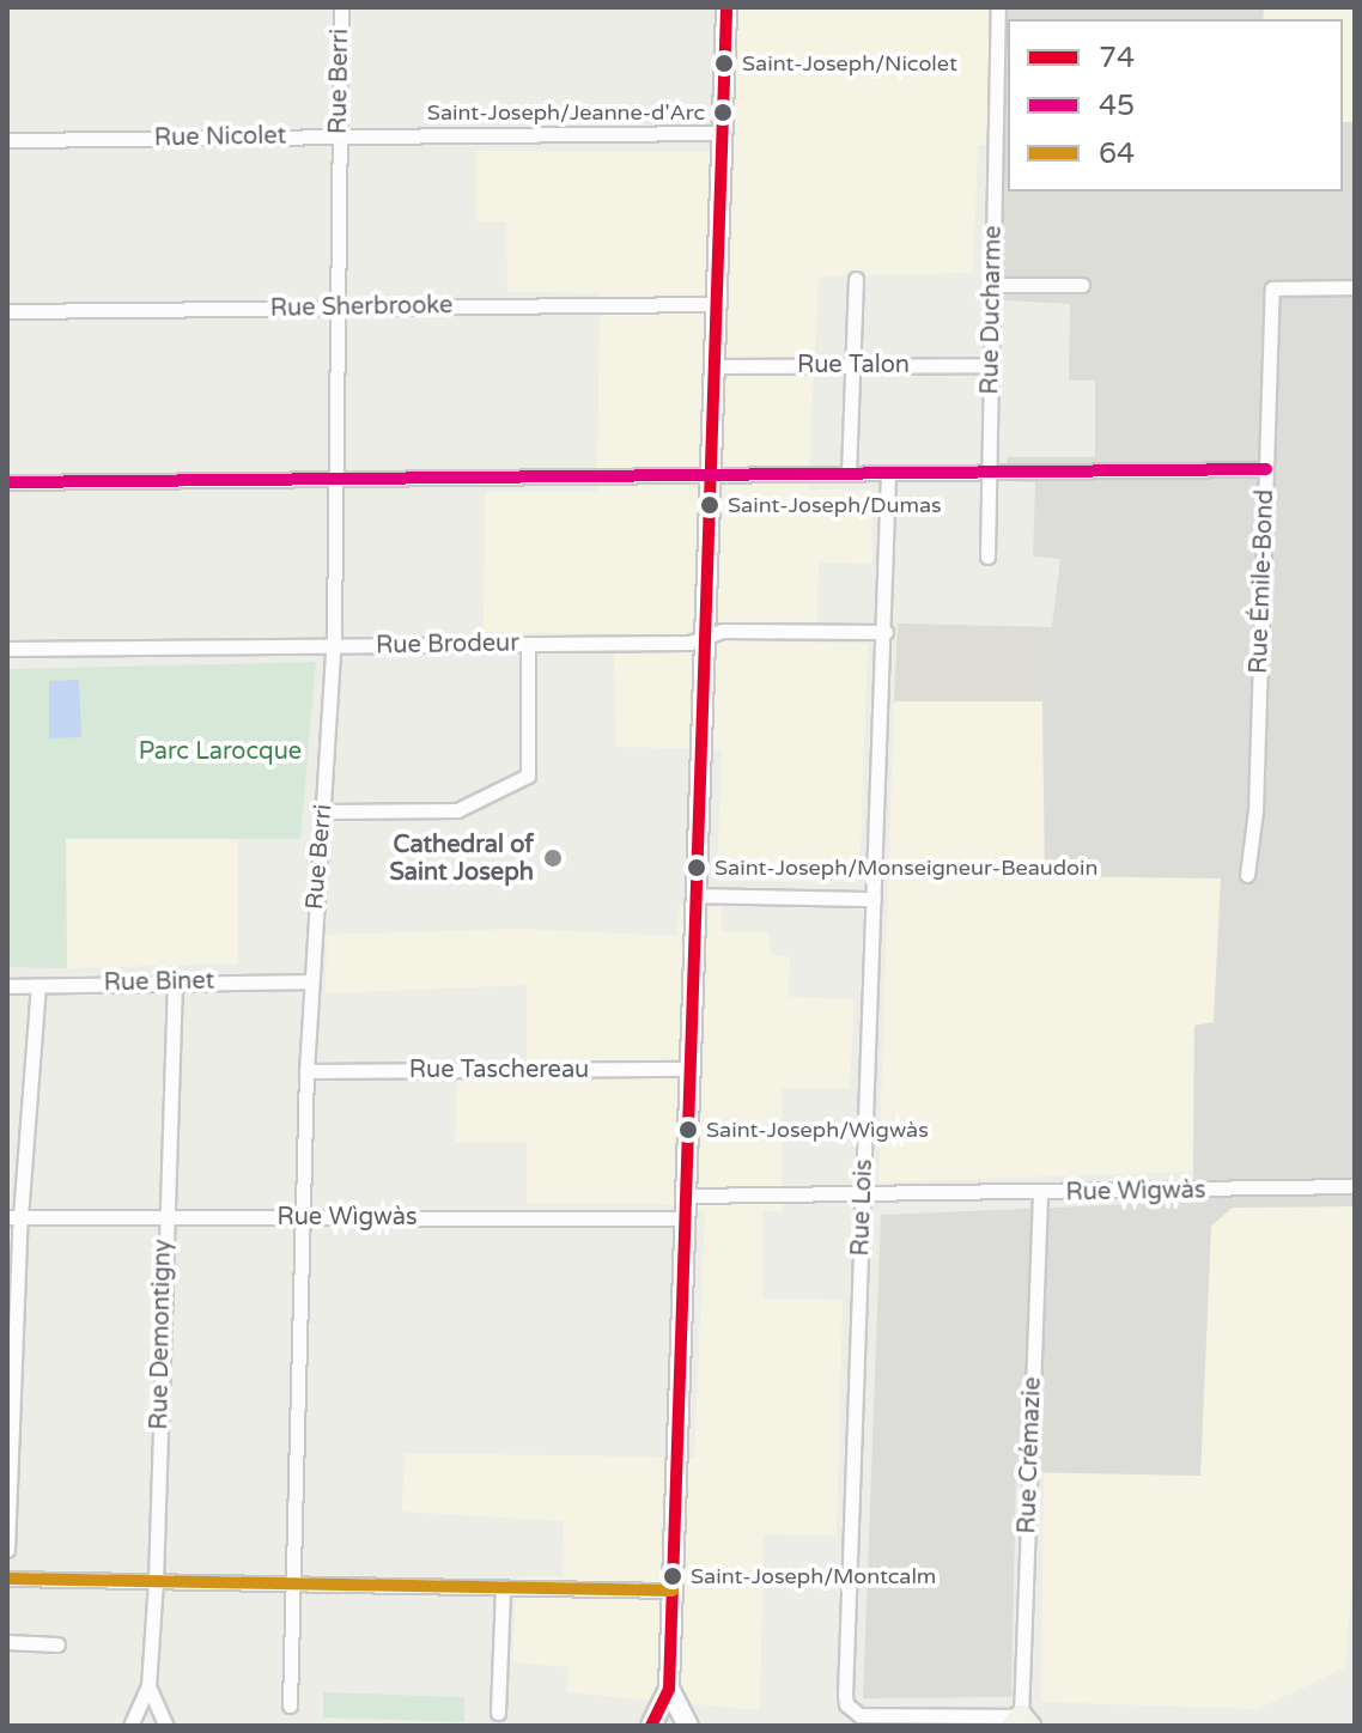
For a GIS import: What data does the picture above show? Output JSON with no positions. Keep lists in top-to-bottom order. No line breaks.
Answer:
{"streets":{"street":["Rue Berri","Rue Nicolet","Rue Sherbrooke","Rue Ducharme","Rue Talon","Rue Émile-Bond","Rue Brodeur","Rue Binet","Rue Taschereau","Rue Wìgwàs","Rue Lois","Rue Demontigny","Rue Crémazie"]},"crossings":[["Rue Berri","Rue Nicolet"],["Rue Berri","Rue Sherbrooke"],["Rue Berri","Rue Brodeur"],["Rue Berri","Rue Binet"],["Rue Berri","Rue Taschereau"],["Rue Berri","Rue Wìgwàs"],["Rue Ducharme","Rue Talon"],["Rue Brodeur","Rue Lois"],["Rue Binet","Rue Demontigny"],["Rue Wìgwàs","Rue Lois"],["Rue Wìgwàs","Rue Demontigny"],["Rue Wìgwàs","Rue Crémazie"],["Rue Lois","Rue Crémazie"]],"parks":["Parc Larocque"],"places":["Saint-Joseph/Nicolet","Saint-Joseph/Jeanne-d'Arc","Saint-Joseph/Dumas","Cathedral of Saint Joseph","Saint-Joseph/Monseigneur-Beaudoin","Saint-Joseph/Wìgwàs","Saint-Joseph/Montcalm"],"lines":["transit line 74","transit line 45","transit line 64"],"legend":["74","45","64"]}
